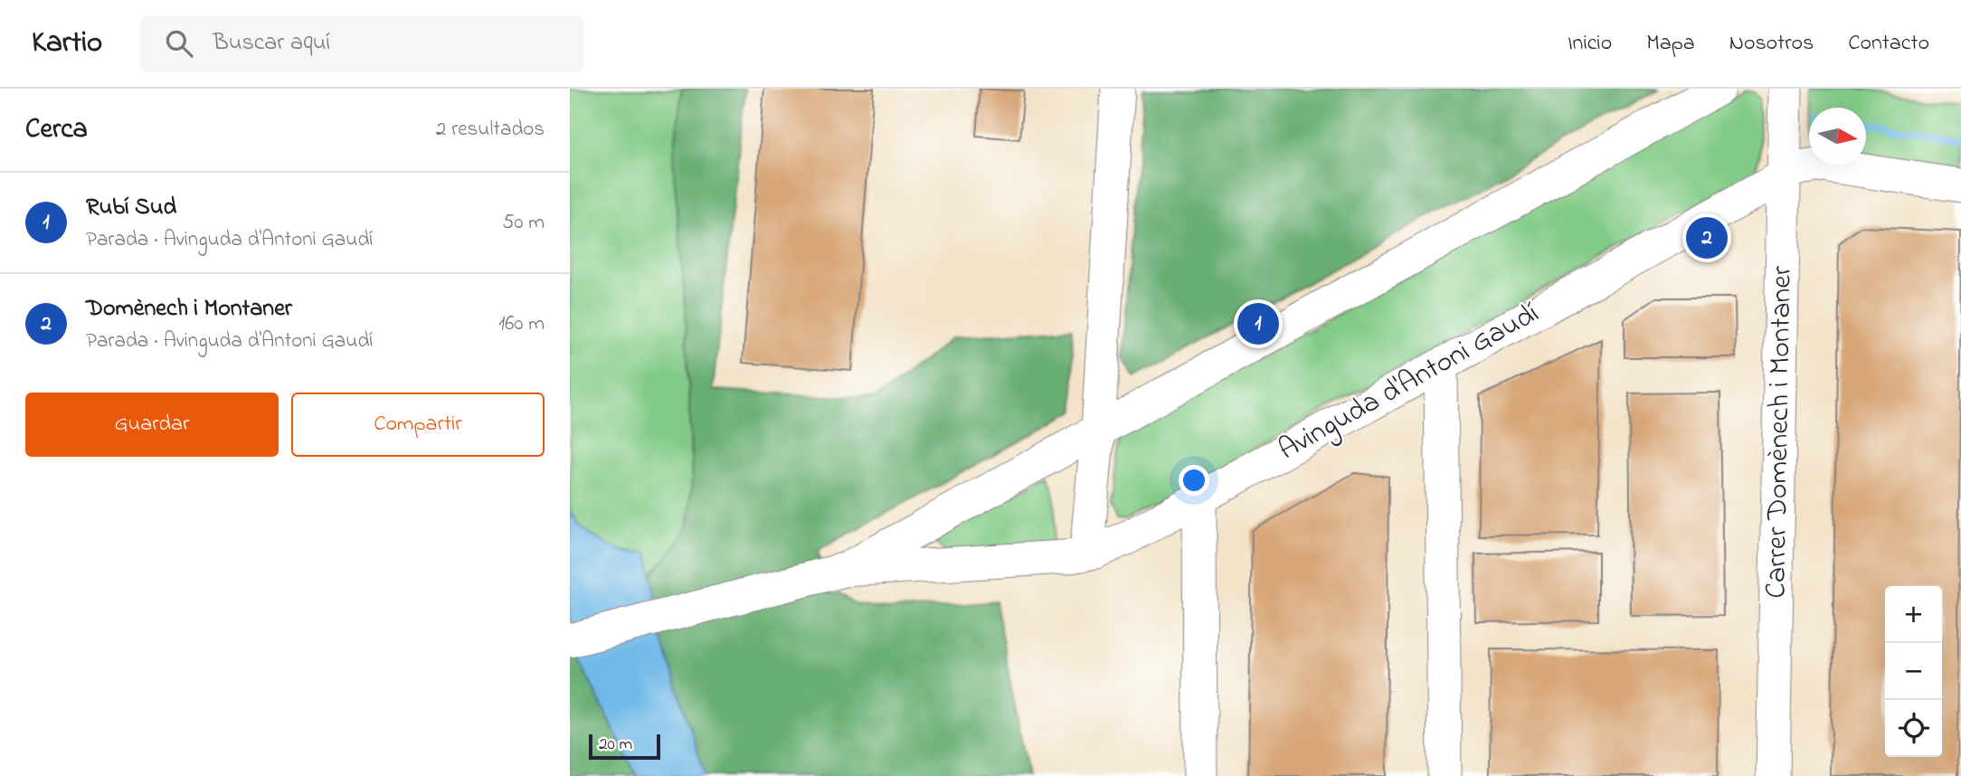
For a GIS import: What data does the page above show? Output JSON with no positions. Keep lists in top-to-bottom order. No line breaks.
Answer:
{"streets":{"street":["Avinguda d'Antoni Gaudí","Carrer Domènech i Montaner"]},"crossings":[["Avinguda d'Antoni Gaudí","Carrer Domènech i Montaner"]],"scale_bar":"20 m","north":"right","page":{"header":"Kartio","search":"Buscar aquí","nav":["Inicio","Mapa","Nosotros","Contacto"],"heading":["Cerca","2 resultados"],"list":[{"mark":"1","name":"Rubí Sud","note":"Parada · Avinguda d'Antoni Gaudí","value":"50 m"},{"mark":"2","name":"Domènech i Montaner","note":"Parada · Avinguda d'Antoni Gaudí","value":"160 m"}],"pins":["2","1"],"buttons":["Guardar","Compartir"],"map_buttons":["+","−"],"scale":"20 m"}}
